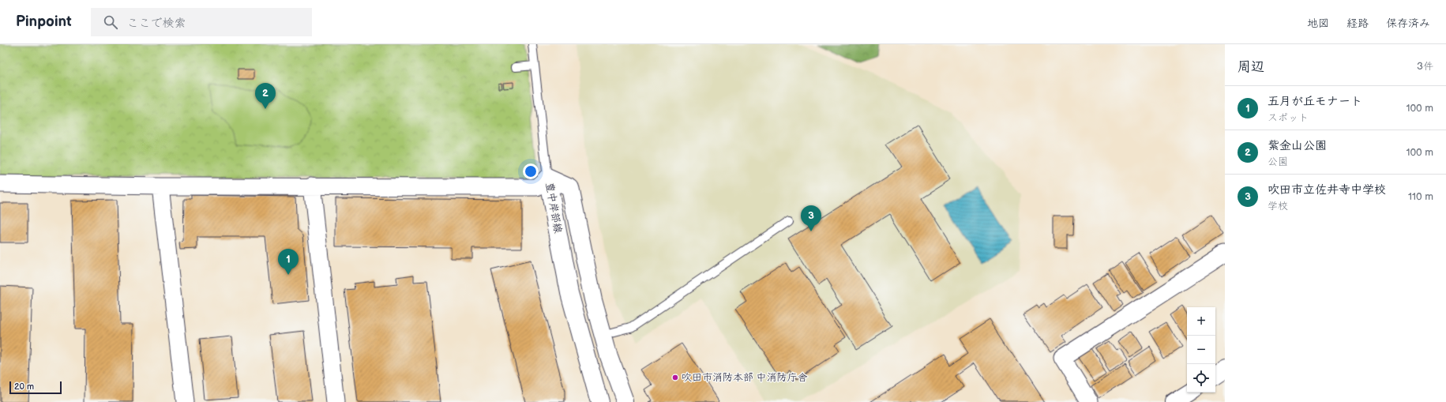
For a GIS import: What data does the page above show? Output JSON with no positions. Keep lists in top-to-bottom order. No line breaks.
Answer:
{"streets":{"street":["豊中岸部線"]},"places":["吹田市消防本部 中消防庁舎"],"scale_bar":"20 m","page":{"header":"Pinpoint","search":"ここで検索","nav":["地図","経路","保存済み"],"heading":["周辺","3件"],"pins":["2","3","1"],"list":[{"mark":"1","name":"五月が丘モナート","note":"スポット","value":"100 m"},{"mark":"2","name":"紫金山公園","note":"公園","value":"100 m"},{"mark":"3","name":"吹田市立佐井寺中学校","note":"学校","value":"110 m"}],"map_buttons":["+","−"],"scale":"20 m"}}
